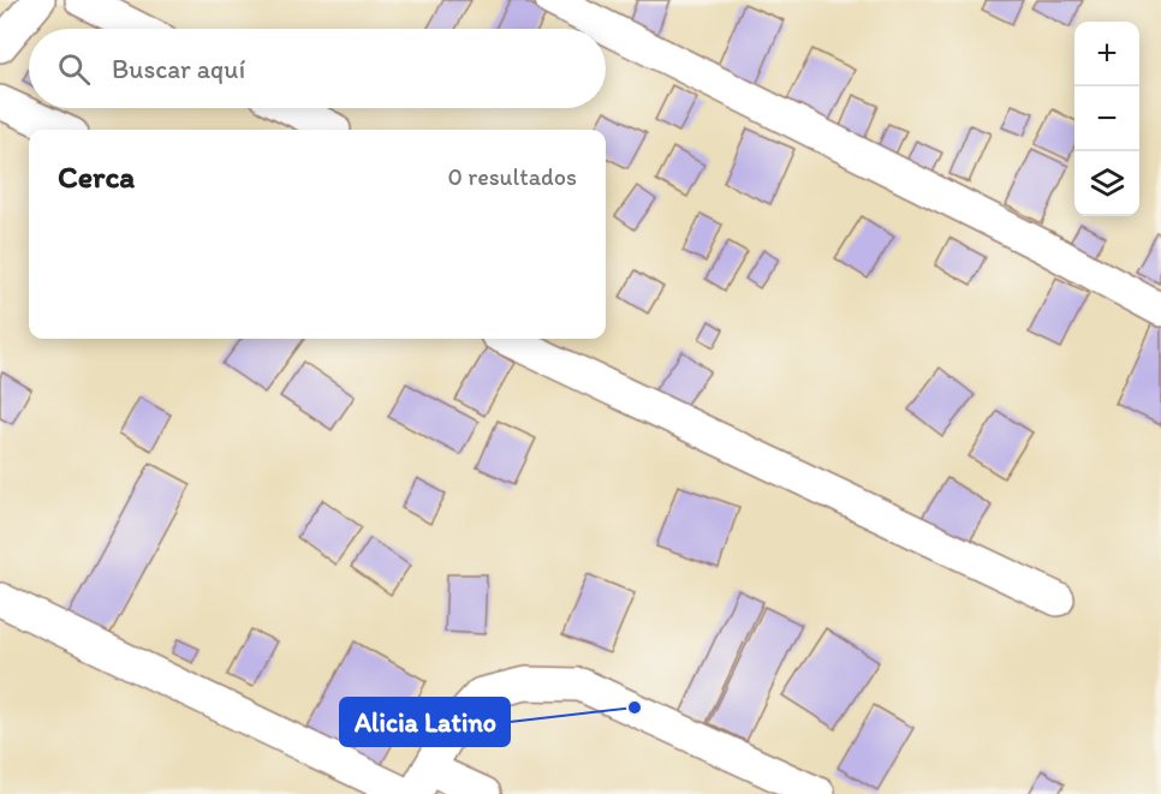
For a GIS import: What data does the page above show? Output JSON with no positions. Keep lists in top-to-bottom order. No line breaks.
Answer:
{"places":["Alicia Latino"],"page":{"map_buttons":["+","−"],"search":"Buscar aquí","heading":["Cerca","0 resultados"]}}
